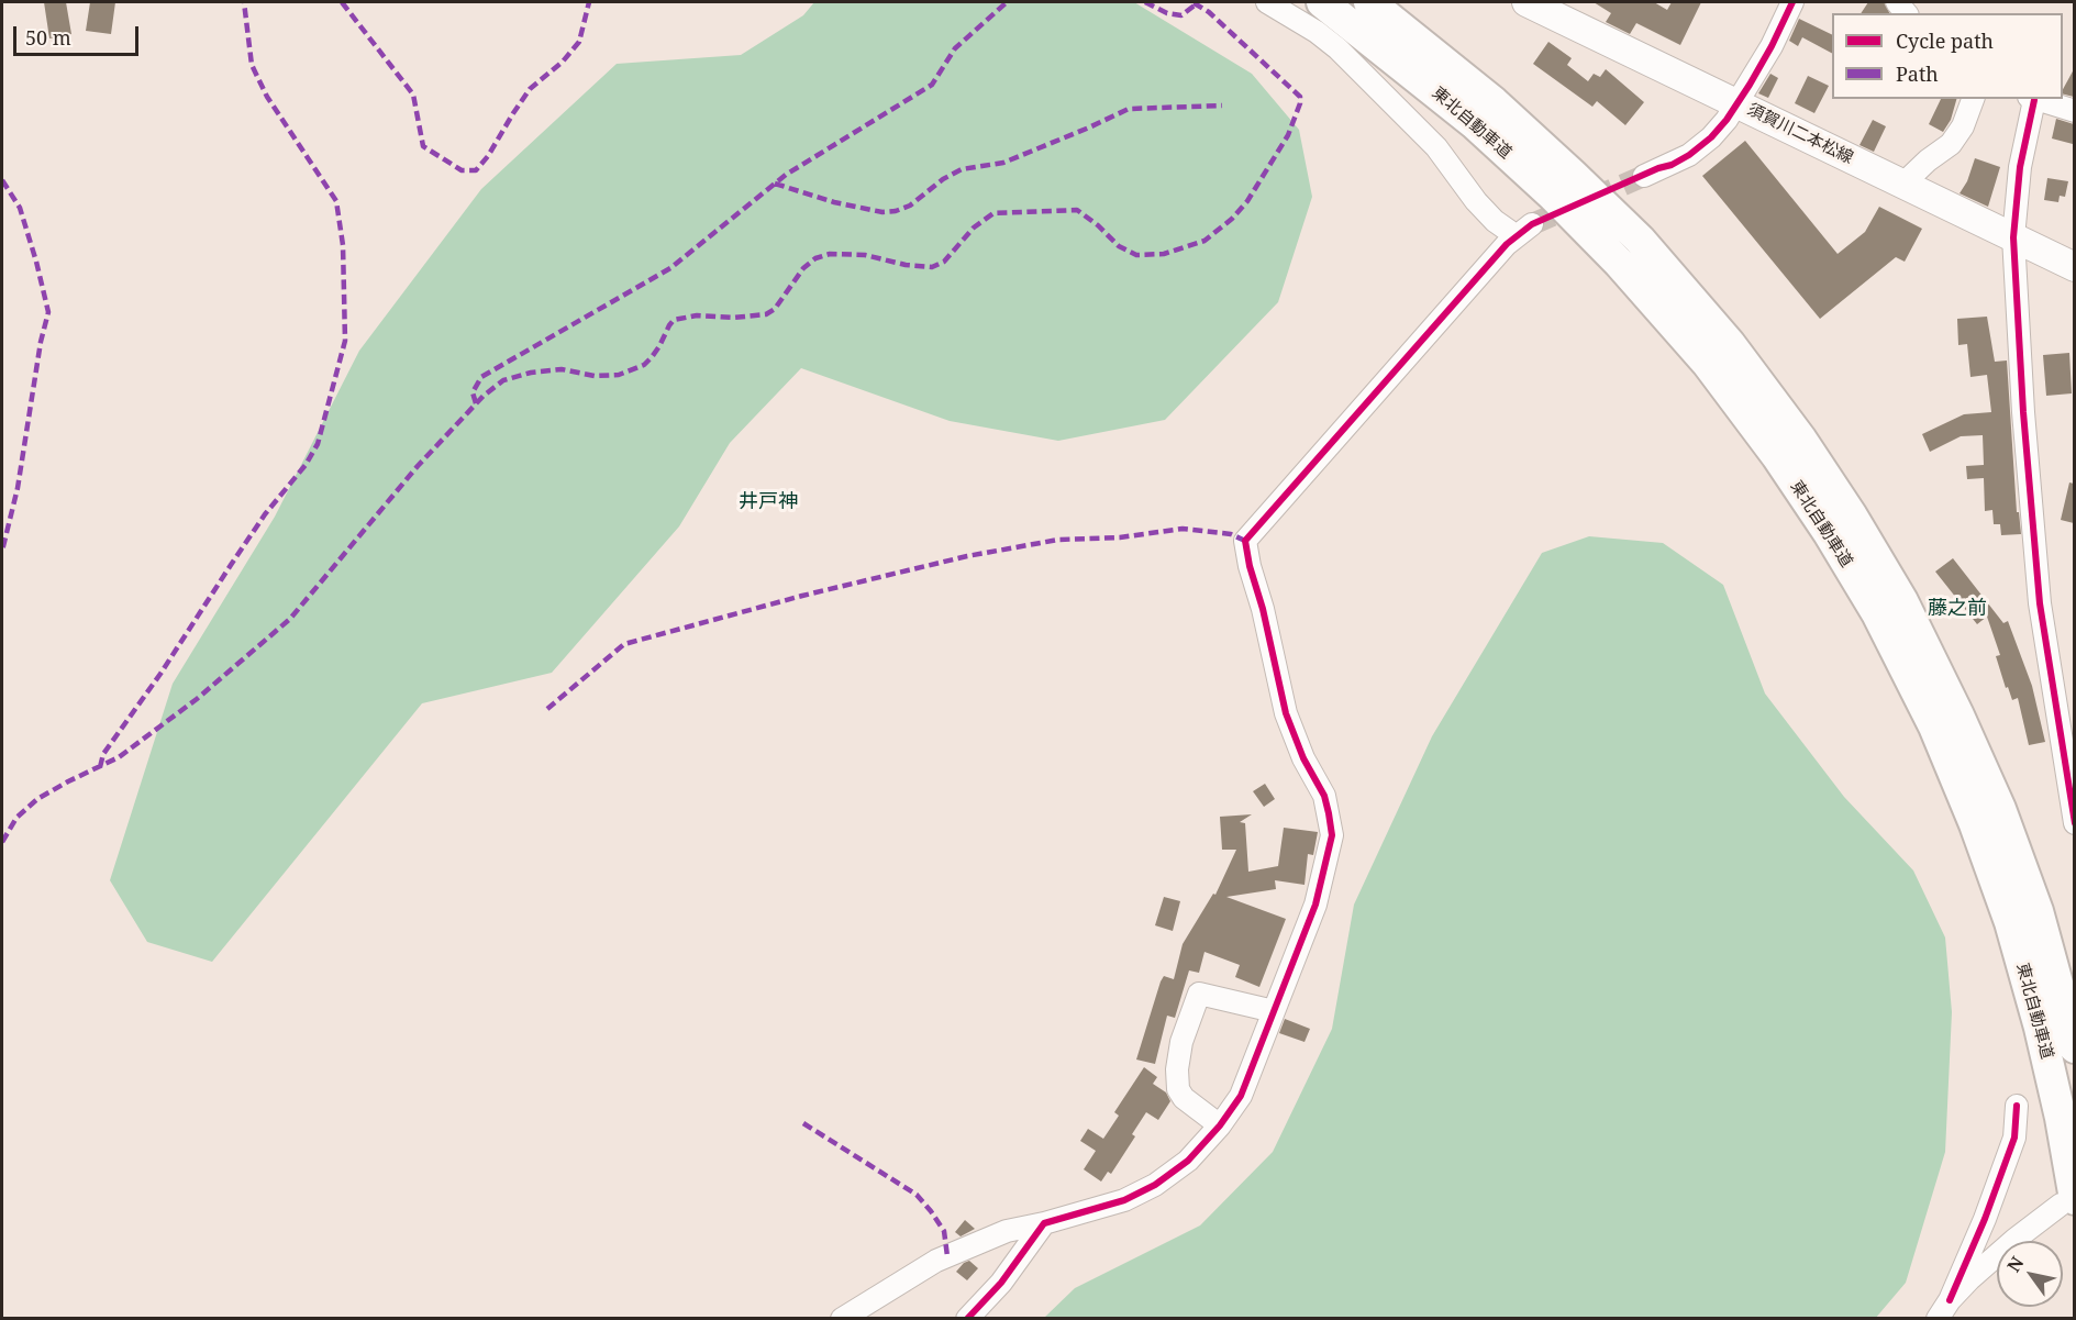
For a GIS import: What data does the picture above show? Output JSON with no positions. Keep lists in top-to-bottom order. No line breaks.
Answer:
{"streets":{"highway":["東北自動車道"],"main road":["須賀川二本松線"]},"districts":["井戸神","藤之前"],"legend":["Cycle path","Path"],"scale_bar":"50 m","north":"top left"}
